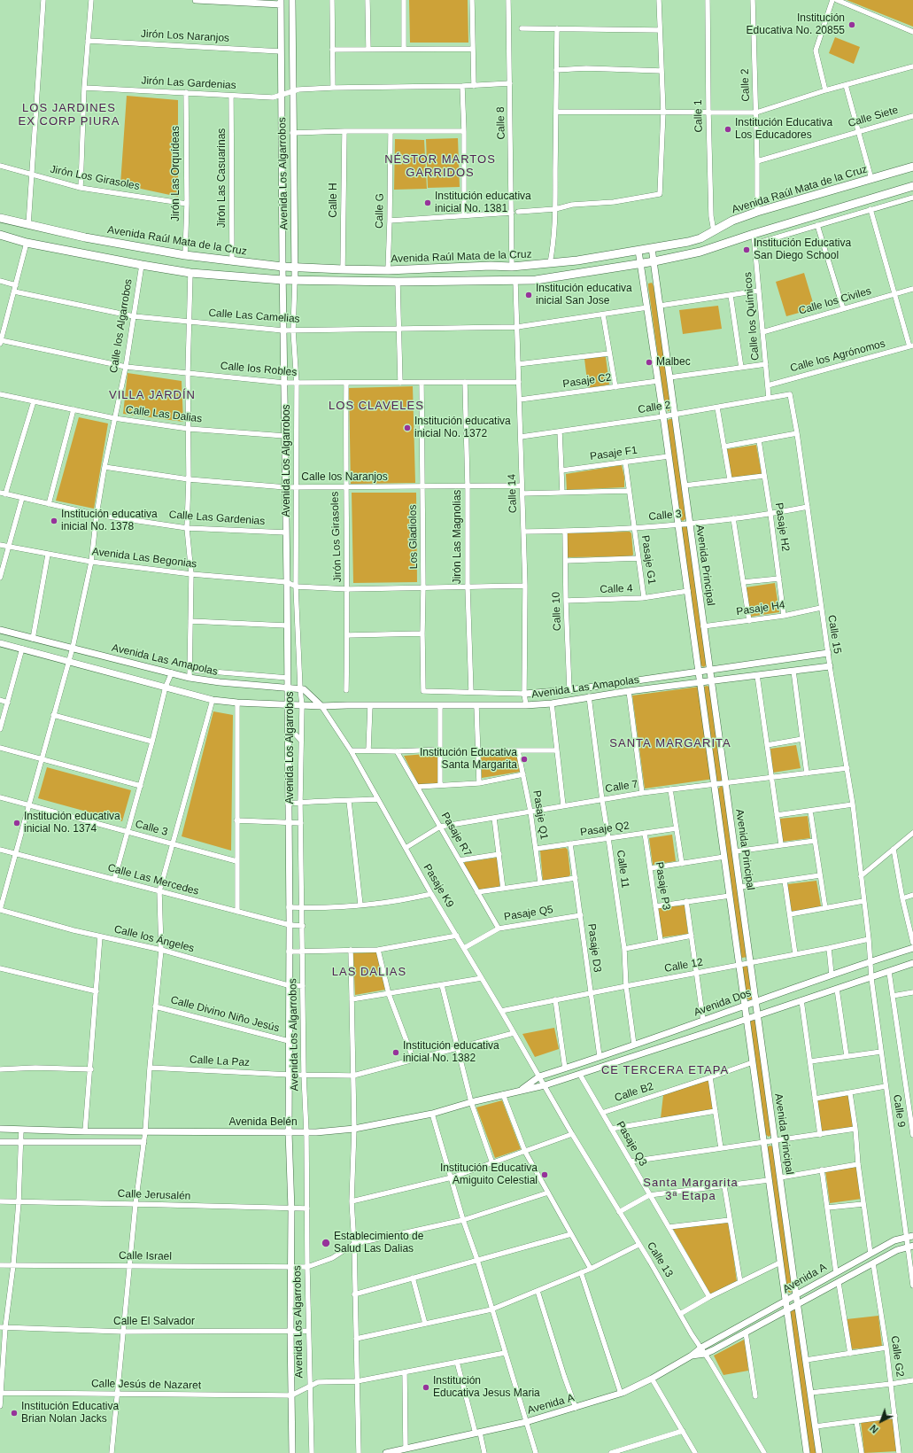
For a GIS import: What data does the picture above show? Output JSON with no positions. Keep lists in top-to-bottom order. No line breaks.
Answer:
{"streets":{"main road":["Avenida Raúl Mata de la Cruz"],"street":["Jirón Los Naranjos","Jirón Las Gardenias","Calle 2","Calle 1","Calle Siete","Calle 8","Jirón Las Orquídeas","Avenida Los Algarrobos","Jirón Los Girasoles","Jirón Las Casuarinas","Calle H","Calle G","Calle los Civiles","Calle Las Camelias","Calle los Químicos","Calle los Algarrobos","Calle los Agrónomos","Calle los Robles","Pasaje C2","Calle Las Dalias","Pasaje F1","Calle los Naranjos","Calle 14","Calle 3","Calle Las Gardenias","Pasaje H2","Los Gladiolos","Jirón Las Magnolias","Avenida Las Begonias","Pasaje G1","Avenida Principal","Calle 4","Pasaje H4","Calle 10","Calle 15","Avenida Las Amapolas","Calle 7","Pasaje Q1","Pasaje Q2","Pasaje R7","Calle 11","Calle Las Mercedes","Pasaje K9","Pasaje P3","Pasaje Q5","Calle los Ángeles","Pasaje D3","Calle 12","Avenida Dos","Calle Divino Niño Jesús","Calle La Paz","Calle B2","Calle 9","Avenida Belén","Pasaje Q3","Calle Jerusalén","Calle Israel","Calle 13","Avenida A","Calle El Salvador","Calle G2","Calle Jesús de Nazaret"]},"crossings":[["Jirón Los Naranjos","Avenida Los Algarrobos"],["Jirón Las Gardenias","Calle 8"],["Jirón Las Gardenias","Jirón Las Orquídeas"],["Jirón Las Gardenias","Avenida Los Algarrobos"],["Jirón Las Gardenias","Jirón Las Casuarinas"],["Calle 2","Calle Siete"],["Calle 2","Avenida Raúl Mata de la Cruz"],["Calle 2","Calle los Químicos"],["Calle 2","Calle 14"],["Calle 2","Avenida Principal"],["Calle 2","Calle 15"],["Calle 1","Avenida Raúl Mata de la Cruz"],["Calle 8","Avenida Raúl Mata de la Cruz"],["Jirón Las Orquídeas","Jirón Los Girasoles"],["Jirón Las Orquídeas","Avenida Raúl Mata de la Cruz"],["Avenida Los Algarrobos","Avenida Raúl Mata de la Cruz"],["Avenida Los Algarrobos","Calle Las Camelias"],["Avenida Los Algarrobos","Calle los Robles"],["Avenida Los Algarrobos","Calle Las Dalias"],["Avenida Los Algarrobos","Calle los Naranjos"],["Avenida Los Algarrobos","Calle Las Gardenias"],["Avenida Los Algarrobos","Avenida Las Begonias"],["Avenida Los Algarrobos","Avenida Las Amapolas"],["Avenida Los Algarrobos","Calle Las Mercedes"],["Avenida Los Algarrobos","Calle los Ángeles"],["Avenida Los Algarrobos","Calle Divino Niño Jesús"],["Avenida Los Algarrobos","Calle La Paz"],["Avenida Los Algarrobos","Avenida Belén"],["Avenida Los Algarrobos","Calle Jerusalén"],["Avenida Los Algarrobos","Calle Israel"],["Avenida Los Algarrobos","Calle El Salvador"],["Avenida Los Algarrobos","Calle Jesús de Nazaret"],["Jirón Los Girasoles","Calle los Robles"],["Jirón Los Girasoles","Calle los Naranjos"],["Jirón Las Casuarinas","Avenida Raúl Mata de la Cruz"],["Avenida Raúl Mata de la Cruz","Calle H"],["Avenida Raúl Mata de la Cruz","Calle G"],["Avenida Raúl Mata de la Cruz","Calle los Químicos"],["Avenida Raúl Mata de la Cruz","Calle los Algarrobos"],["Avenida Raúl Mata de la Cruz","Calle 14"],["Avenida Raúl Mata de la Cruz","Avenida Principal"],["Calle los Civiles","Calle los Químicos"],["Calle Las Camelias","Calle los Algarrobos"],["Calle Las Camelias","Calle 14"],["Calle los Químicos","Calle los Agrónomos"],["Calle los Algarrobos","Calle los Robles"],["Calle los Algarrobos","Calle Las Dalias"],["Calle los Algarrobos","Calle los Naranjos"],["Calle los Algarrobos","Calle 3"],["Calle los Algarrobos","Calle Las Gardenias"],["Calle los Algarrobos","Avenida Las Begonias"],["Calle los Algarrobos","Avenida Las Amapolas"],["Calle los Algarrobos","Calle Las Mercedes"],["Calle los Algarrobos","Calle los Ángeles"],["Calle los Robles","Calle 14"],["Calle los Robles","Los Gladiolos"],["Calle los Robles","Jirón Las Magnolias"],["Pasaje C2","Calle 14"],["Pasaje C2","Avenida Principal"],["Pasaje F1","Pasaje G1"],["Pasaje F1","Avenida Principal"],["Calle los Naranjos","Calle 14"],["Calle los Naranjos","Los Gladiolos"],["Calle los Naranjos","Jirón Las Magnolias"],["Calle 14","Calle 3"],["Calle 14","Avenida Las Amapolas"],["Calle 3","Pasaje H2"],["Calle 3","Pasaje G1"],["Calle 3","Avenida Principal"],["Calle 3","Calle 10"],["Calle 3","Calle 15"],["Pasaje H2","Pasaje H4"],["Los Gladiolos","Jirón Las Magnolias"],["Pasaje G1","Calle 4"],["Avenida Principal","Calle 4"],["Avenida Principal","Pasaje H4"],["Avenida Principal","Avenida Las Amapolas"],["Avenida Principal","Calle 7"],["Avenida Principal","Calle 12"],["Avenida Principal","Avenida Dos"],["Avenida Principal","Calle B2"],["Avenida Principal","Avenida A"],["Calle 4","Calle 10"],["Pasaje H4","Calle 15"],["Calle 10","Avenida Las Amapolas"],["Calle 15","Avenida Las Amapolas"],["Calle 15","Calle 7"],["Calle 15","Calle 12"],["Calle 15","Avenida Dos"],["Calle 15","Calle 9"],["Avenida Las Amapolas","Calle 11"],["Avenida Las Amapolas","Pasaje K9"],["Calle 7","Pasaje Q1"],["Calle 7","Pasaje R7"],["Calle 7","Calle 11"],["Calle 7","Pasaje K9"],["Pasaje Q1","Pasaje Q2"],["Pasaje Q2","Calle 11"],["Pasaje Q2","Pasaje P3"],["Pasaje Q2","Pasaje D3"],["Pasaje R7","Pasaje Q5"],["Calle 11","Calle 12"],["Calle 11","Avenida Dos"],["Pasaje K9","Pasaje Q5"],["Pasaje K9","Calle 12"],["Pasaje K9","Avenida Dos"],["Pasaje K9","Calle La Paz"],["Pasaje K9","Avenida Belén"],["Pasaje K9","Calle 13"],["Pasaje Q5","Pasaje D3"],["Pasaje D3","Calle 12"],["Pasaje D3","Avenida Dos"],["Avenida Dos","Calle 9"],["Avenida Dos","Avenida Belén"],["Avenida Dos","Pasaje Q3"],["Avenida Dos","Calle 13"],["Calle B2","Pasaje Q3"],["Calle 9","Avenida A"],["Avenida Belén","Calle 13"],["Calle 13","Avenida A"],["Avenida A","Calle G2"]],"districts":["LOS JARDINES EX CORP PIURA","NÉSTOR MARTOS GARRIDOS","VILLA JARDÍN","LOS CLAVELES","SANTA MARGARITA","LAS DALIAS","CE TERCERA ETAPA","Santa Margarita 3ª Etapa"],"places":["Institución Educativa No. 20855","Institución Educativa Los Educadores","Institución educativa inicial No. 1381","Institución Educativa San Diego School","Institución educativa inicial San Jose","Malbec","Institución educativa inicial No. 1372","Institución educativa inicial No. 1378","Institución Educativa Santa Margarita","Institución educativa inicial No. 1374","Institución educativa inicial No. 1382","Institución Educativa Amiguito Celestial","Establecimiento de Salud Las Dalias","Institución Educativa Jesus Maria","Institución Educativa Brian Nolan Jacks"],"north":"bottom left"}
